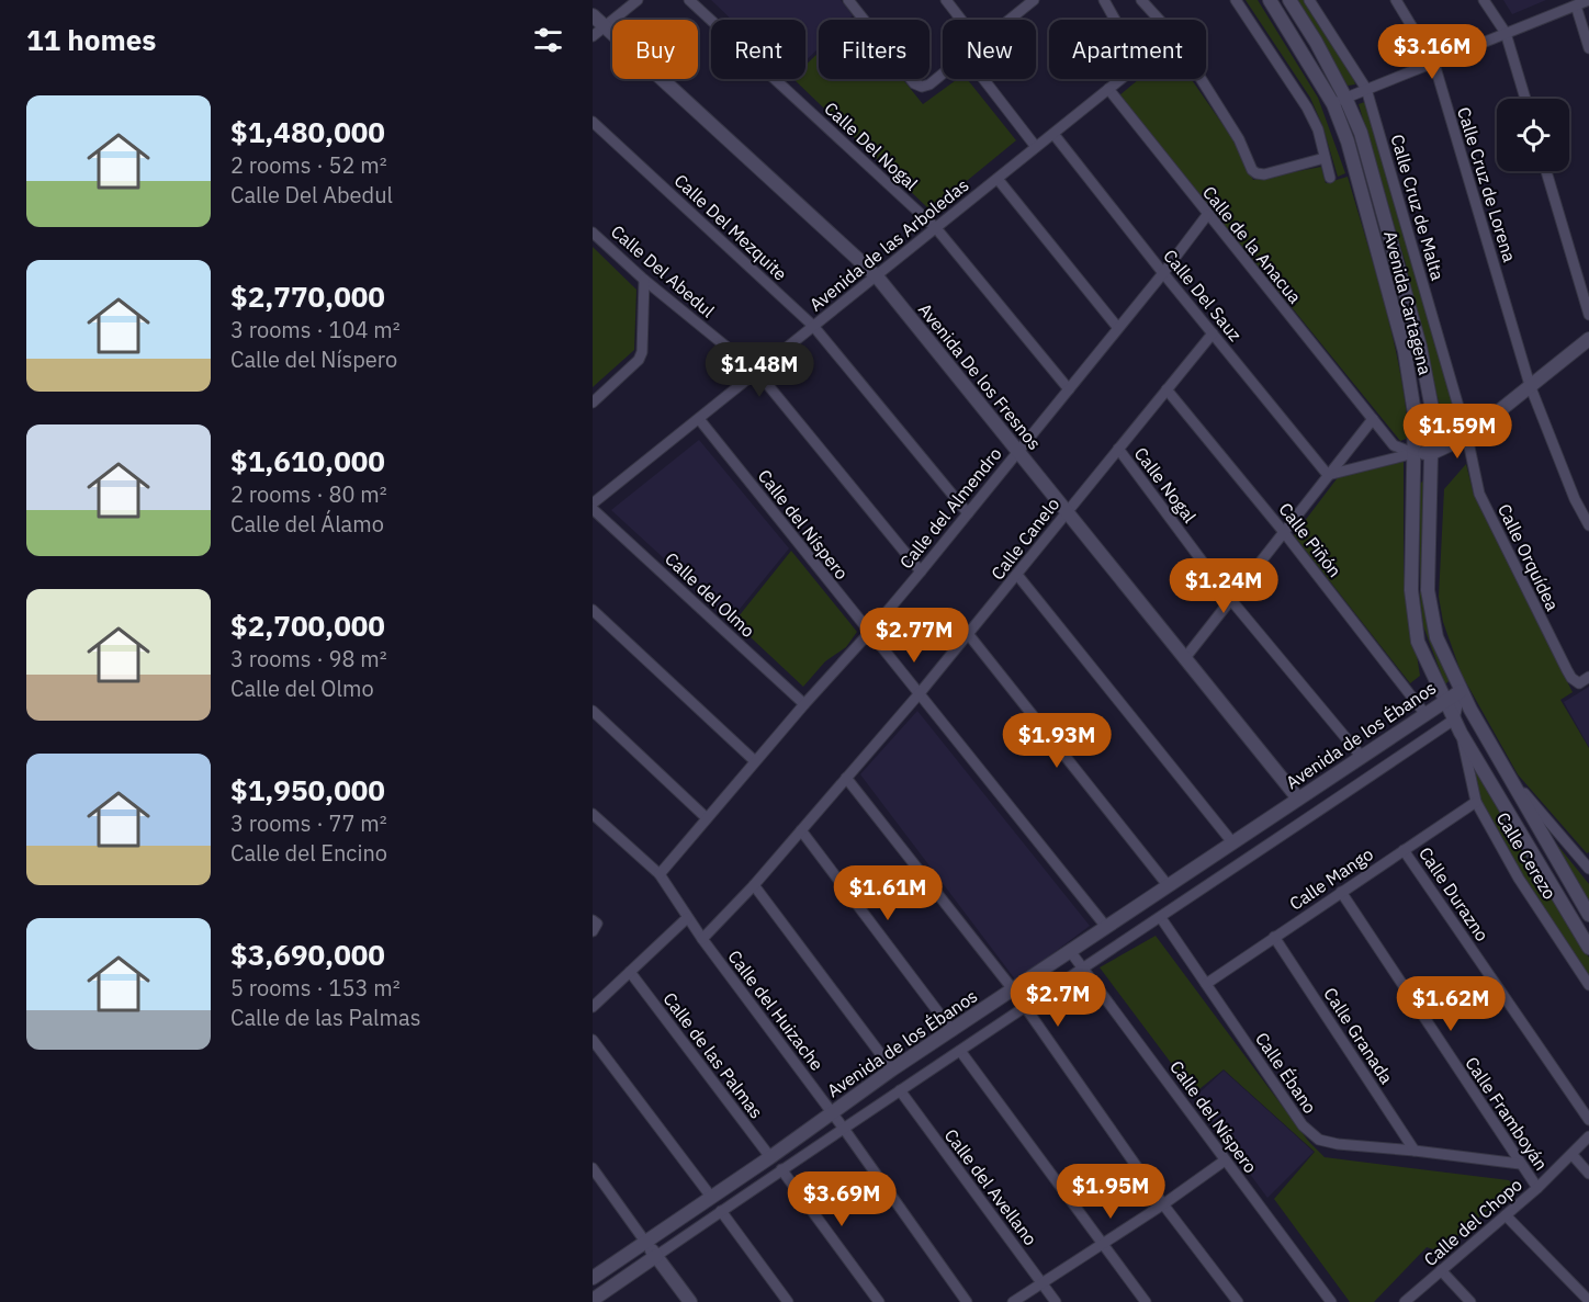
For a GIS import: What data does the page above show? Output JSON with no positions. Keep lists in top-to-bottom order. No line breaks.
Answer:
{"streets":{"street":["Calle Del Nogal","Calle Cruz de Lorena","Calle Cruz de Malta","Calle Del Mezquite","Avenida de las Arboledas","Calle de la Anacua","Calle Del Abedul","Calle Del Sauz","Avenida Cartagena","Avenida De los Fresnos","Calle Nogal","Calle del Almendro","Calle del Níspero","Calle Canelo","Calle Piñón","Calle Orquídea","Calle del Olmo","Avenida de los Ébanos","Calle Cerezo","Calle Mango","Calle Durazno","Calle del Huizache","Calle Granada","Calle de las Palmas","Calle Ébano","Calle Framboyán","Calle del Avellano","Calle del Chopo"]},"crossings":[["Calle Del Nogal","Avenida de las Arboledas"],["Calle Del Nogal","Calle del Almendro"],["Calle Cruz de Malta","Calle Orquídea"],["Calle Del Mezquite","Avenida de las Arboledas"],["Calle Del Mezquite","Calle del Almendro"],["Avenida de las Arboledas","Calle de la Anacua"],["Avenida de las Arboledas","Calle Del Abedul"],["Avenida de las Arboledas","Calle Del Sauz"],["Avenida de las Arboledas","Avenida De los Fresnos"],["Avenida de las Arboledas","Calle del Níspero"],["Avenida de las Arboledas","Calle del Olmo"],["Calle de la Anacua","Avenida Cartagena"],["Calle de la Anacua","Calle del Almendro"],["Calle Del Abedul","Calle del Almendro"],["Calle Del Sauz","Calle del Almendro"],["Calle Del Sauz","Calle Canelo"],["Avenida Cartagena","Avenida de los Ébanos"],["Avenida Cartagena","Calle Cerezo"],["Avenida De los Fresnos","Calle del Almendro"],["Avenida De los Fresnos","Calle Canelo"],["Avenida De los Fresnos","Avenida de los Ébanos"],["Calle Nogal","Calle Canelo"],["Calle Nogal","Avenida de los Ébanos"],["Calle del Almendro","Calle del Níspero"],["Calle del Almendro","Calle del Olmo"],["Calle del Almendro","Calle del Huizache"],["Calle del Níspero","Calle Canelo"],["Calle del Níspero","Avenida de los Ébanos"],["Calle Canelo","Calle Piñón"],["Calle Canelo","Calle del Huizache"],["Calle Piñón","Avenida de los Ébanos"],["Avenida de los Ébanos","Calle Cerezo"],["Avenida de los Ébanos","Calle del Huizache"],["Avenida de los Ébanos","Calle de las Palmas"],["Calle Cerezo","Calle Mango"],["Calle Mango","Calle Durazno"],["Calle Mango","Calle Granada"],["Calle Mango","Calle Ébano"],["Calle Mango","Calle Framboyán"],["Calle Granada","Calle Ébano"],["Calle Ébano","Calle Framboyán"],["Calle Framboyán","Calle del Chopo"]],"page":{"heading":"11 homes","chip":["Buy","Rent","Filters","New","Apartment"],"price":["$3.16M","$1.48M","$1.59M","$1.24M","$2.77M","$1.93M","$1.61M","$2.7M","$1.62M","$1.95M","$3.69M"],"list":[{"name":"$1,480,000","note":"2 rooms · 52 m² · Calle Del Abedul"},{"name":"$2,770,000","note":"3 rooms · 104 m² · Calle del Níspero"},{"name":"$1,610,000","note":"2 rooms · 80 m² · Calle del Álamo"},{"name":"$2,700,000","note":"3 rooms · 98 m² · Calle del Olmo"},{"name":"$1,950,000","note":"3 rooms · 77 m² · Calle del Encino"},{"name":"$3,690,000","note":"5 rooms · 153 m² · Calle de las Palmas"}]}}
